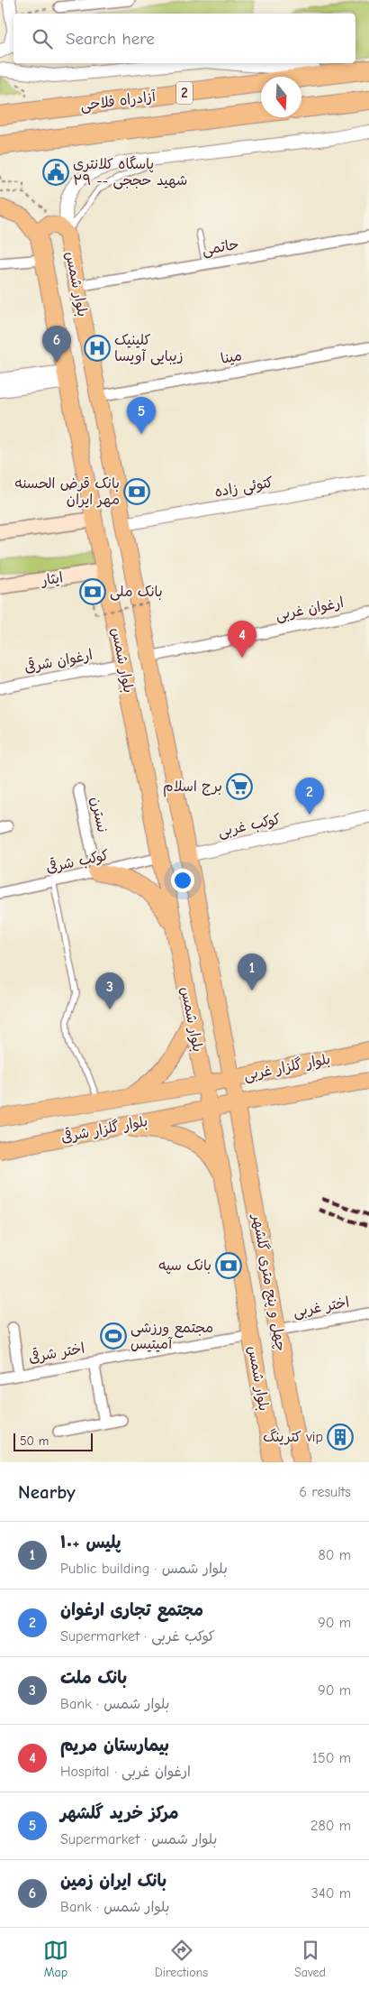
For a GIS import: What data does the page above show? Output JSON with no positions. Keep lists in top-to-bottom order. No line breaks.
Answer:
{"streets":{"highway":["2","آزادراه فلاحی"],"main road":["بلوار شمس","ایثار","بلوار گلزار غربی","بلوار گلزار شرقی","چهل و پنج متری گلشهر"],"street":["حاتمی","مینا","کتوئی زاده","ارغوان غربی","ارغوان شرقی","نسترن","کوکب غربی","کوکب شرقی","اختر غربی","اختر شرقی"]},"crossings":[["حاتمی","بلوار شمس"],["بلوار شمس","مینا"],["بلوار شمس","کتوئی زاده"],["بلوار شمس","ایثار"],["بلوار شمس","ارغوان غربی"],["بلوار شمس","ارغوان شرقی"],["بلوار شمس","کوکب غربی"],["بلوار شمس","کوکب شرقی"],["بلوار شمس","بلوار گلزار غربی"],["بلوار شمس","بلوار گلزار شرقی"],["بلوار شمس","چهل و پنج متری گلشهر"],["بلوار شمس","اختر شرقی"],["نسترن","کوکب شرقی"],["بلوار گلزار غربی","بلوار گلزار شرقی"],["بلوار گلزار غربی","چهل و پنج متری گلشهر"],["چهل و پنج متری گلشهر","اختر غربی"]],"places":{"public building":["پاسگاه کلانتری ۲۹ -- شهید حججی"],"hospital":["کلینیک زیبایی آویسا"],"bank":["بانک قرض الحسنه مهر ایران","بانک ملی","بانک سپه"],"supermarket":["برج اسلام"],"sports":["مجتمع ورزشی آمیتیس"],"building":["کترینگ vip"]},"scale_bar":"50 m","north":"bottom","page":{"search":"Search here","pins":["6","5","4","2","1","3"],"scale":"50 m","heading":["Nearby","6 results"],"list":[{"mark":"1","name":"پلیس +۱۰","note":"Public building · بلوار شمس","value":"80 m"},{"mark":"2","name":"مجتمع تجاری ارغوان","note":"Supermarket · کوکب غربی","value":"90 m"},{"mark":"3","name":"بانک ملت","note":"Bank · بلوار شمس","value":"90 m"},{"mark":"4","name":"بیمارستان مریم","note":"Hospital · ارغوان غربی","value":"150 m"},{"mark":"5","name":"مرکز خرید گلشهر","note":"Supermarket · بلوار شمس","value":"280 m"},{"mark":"6","name":"بانک ایران زمین","note":"Bank · بلوار شمس","value":"340 m"}],"nav":["Map","Directions","Saved"]}}
